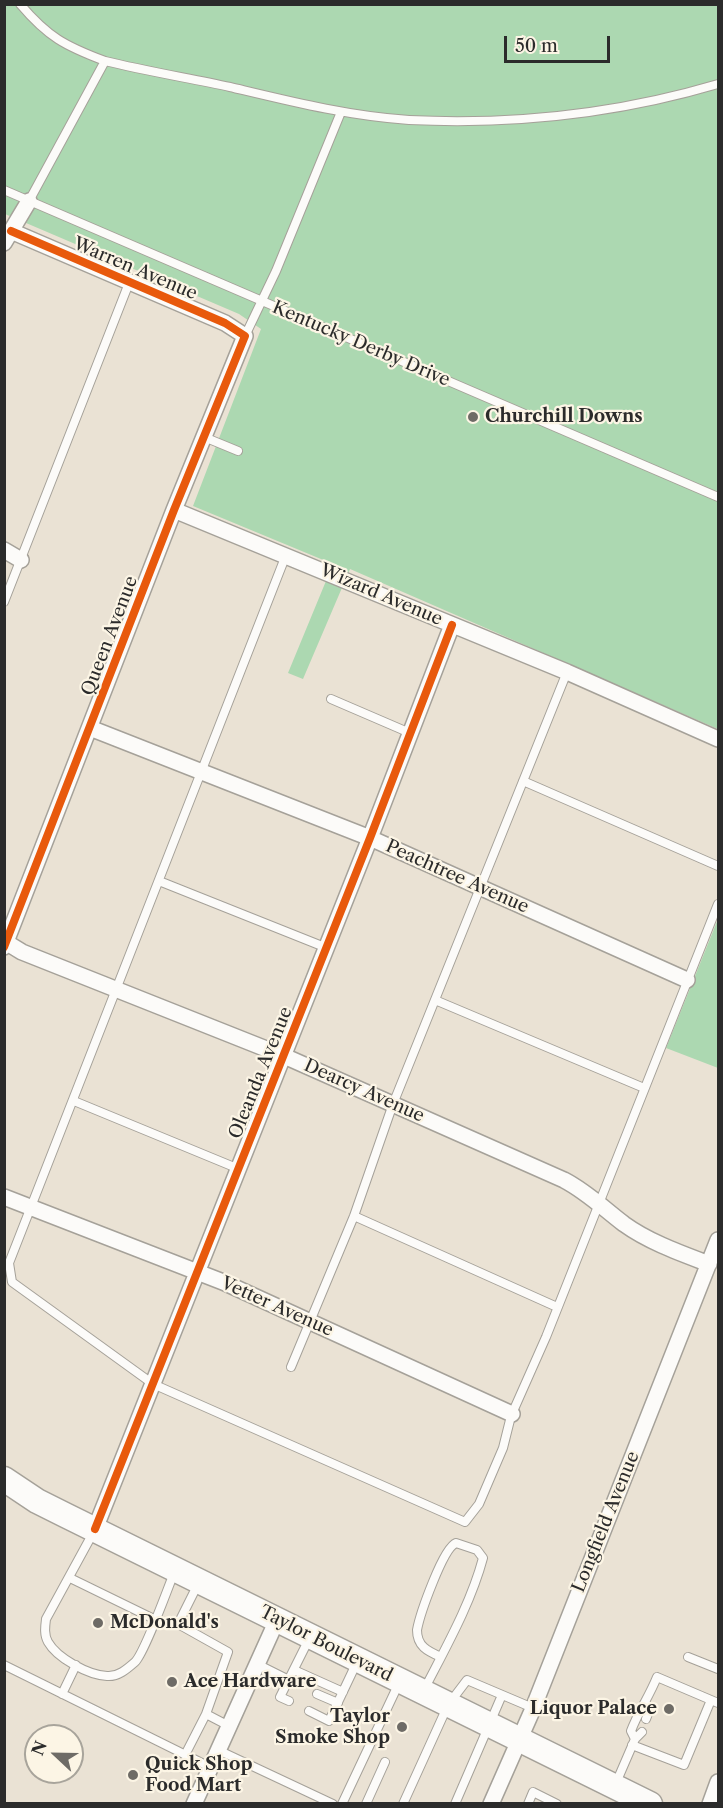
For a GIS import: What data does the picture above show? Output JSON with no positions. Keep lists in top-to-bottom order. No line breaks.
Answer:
{"streets":{"main road":["Taylor Boulevard"],"street":["Warren Avenue","Wizard Avenue","Queen Avenue","Peachtree Avenue","Oleanda Avenue","Dearcy Avenue","Vetter Avenue","Longfield Avenue"],"lane":["Kentucky Derby Drive"]},"crossings":[["Warren Avenue","Queen Avenue"],["Wizard Avenue","Queen Avenue"],["Wizard Avenue","Oleanda Avenue"],["Queen Avenue","Peachtree Avenue"],["Queen Avenue","Dearcy Avenue"],["Peachtree Avenue","Oleanda Avenue"],["Oleanda Avenue","Dearcy Avenue"],["Oleanda Avenue","Vetter Avenue"],["Oleanda Avenue","Taylor Boulevard"],["Dearcy Avenue","Longfield Avenue"],["Longfield Avenue","Taylor Boulevard"]],"places":["Churchill Downs","McDonald's","Ace Hardware","Liquor Palace","Taylor Smoke Shop","Quick Shop Food Mart"],"scale_bar":"50 m","north":"left"}
